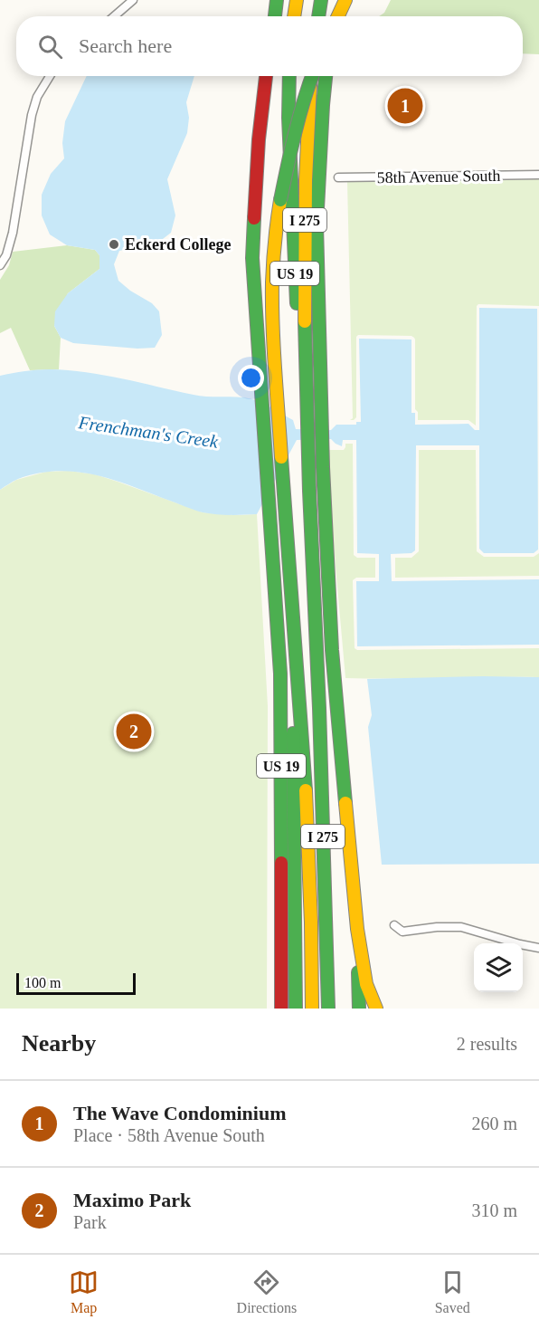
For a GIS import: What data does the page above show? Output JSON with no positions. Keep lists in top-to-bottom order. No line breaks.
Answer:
{"streets":{"highway":["I 275","US 19"],"street":["58th Avenue South"]},"crossings":[["I 275","US 19"]],"water":["Frenchman's Creek"],"places":["Eckerd College"],"scale_bar":"100 m","page":{"search":"Search here","pins":["1","2"],"scale":"100 m","heading":["Nearby","2 results"],"list":[{"mark":"1","name":"The Wave Condominium","note":"Place · 58th Avenue South","value":"260 m"},{"mark":"2","name":"Maximo Park","note":"Park","value":"310 m"}],"nav":["Map","Directions","Saved"]}}
